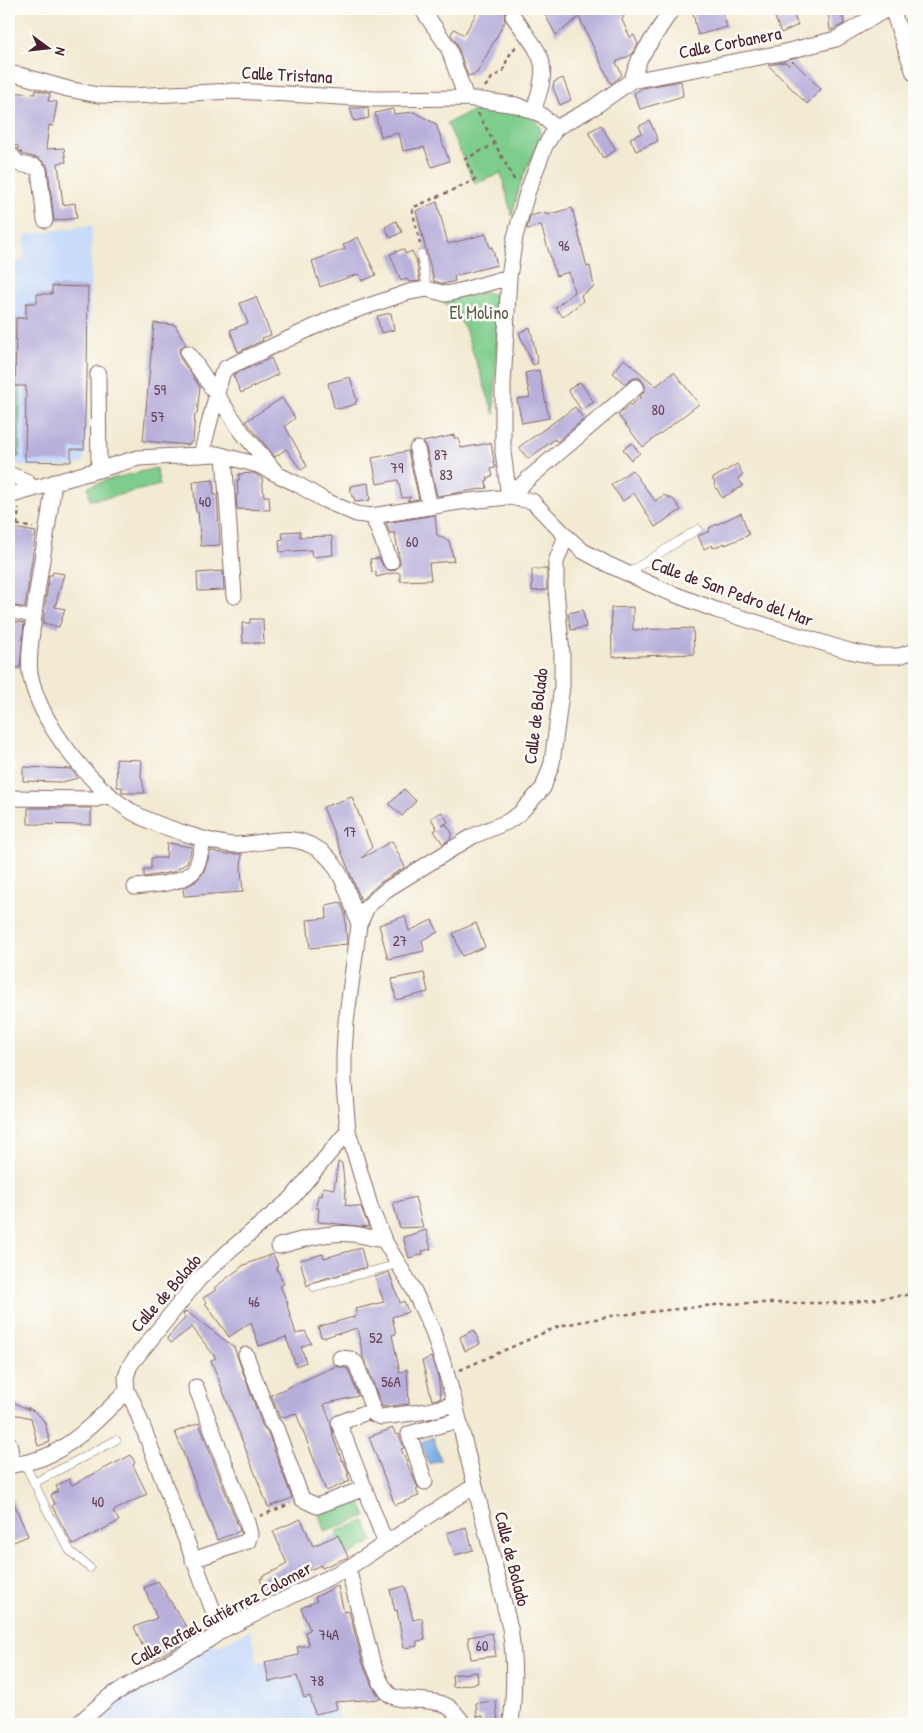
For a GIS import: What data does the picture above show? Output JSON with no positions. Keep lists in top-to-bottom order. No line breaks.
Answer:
{"streets":{"street":["Calle Corbanera","Calle Tristana","Calle de San Pedro del Mar","Calle de Bolado","Calle Rafael Gutiérrez Colomer"]},"crossings":[["Calle de San Pedro del Mar","Calle de Bolado"],["Calle de Bolado","Calle Rafael Gutiérrez Colomer"]],"parks":["El Molino"],"house_numbers":["96","59","80","57","87","79","83","40","60","17","27","46","52","56A","40","74A","60","78"],"north":"right"}
